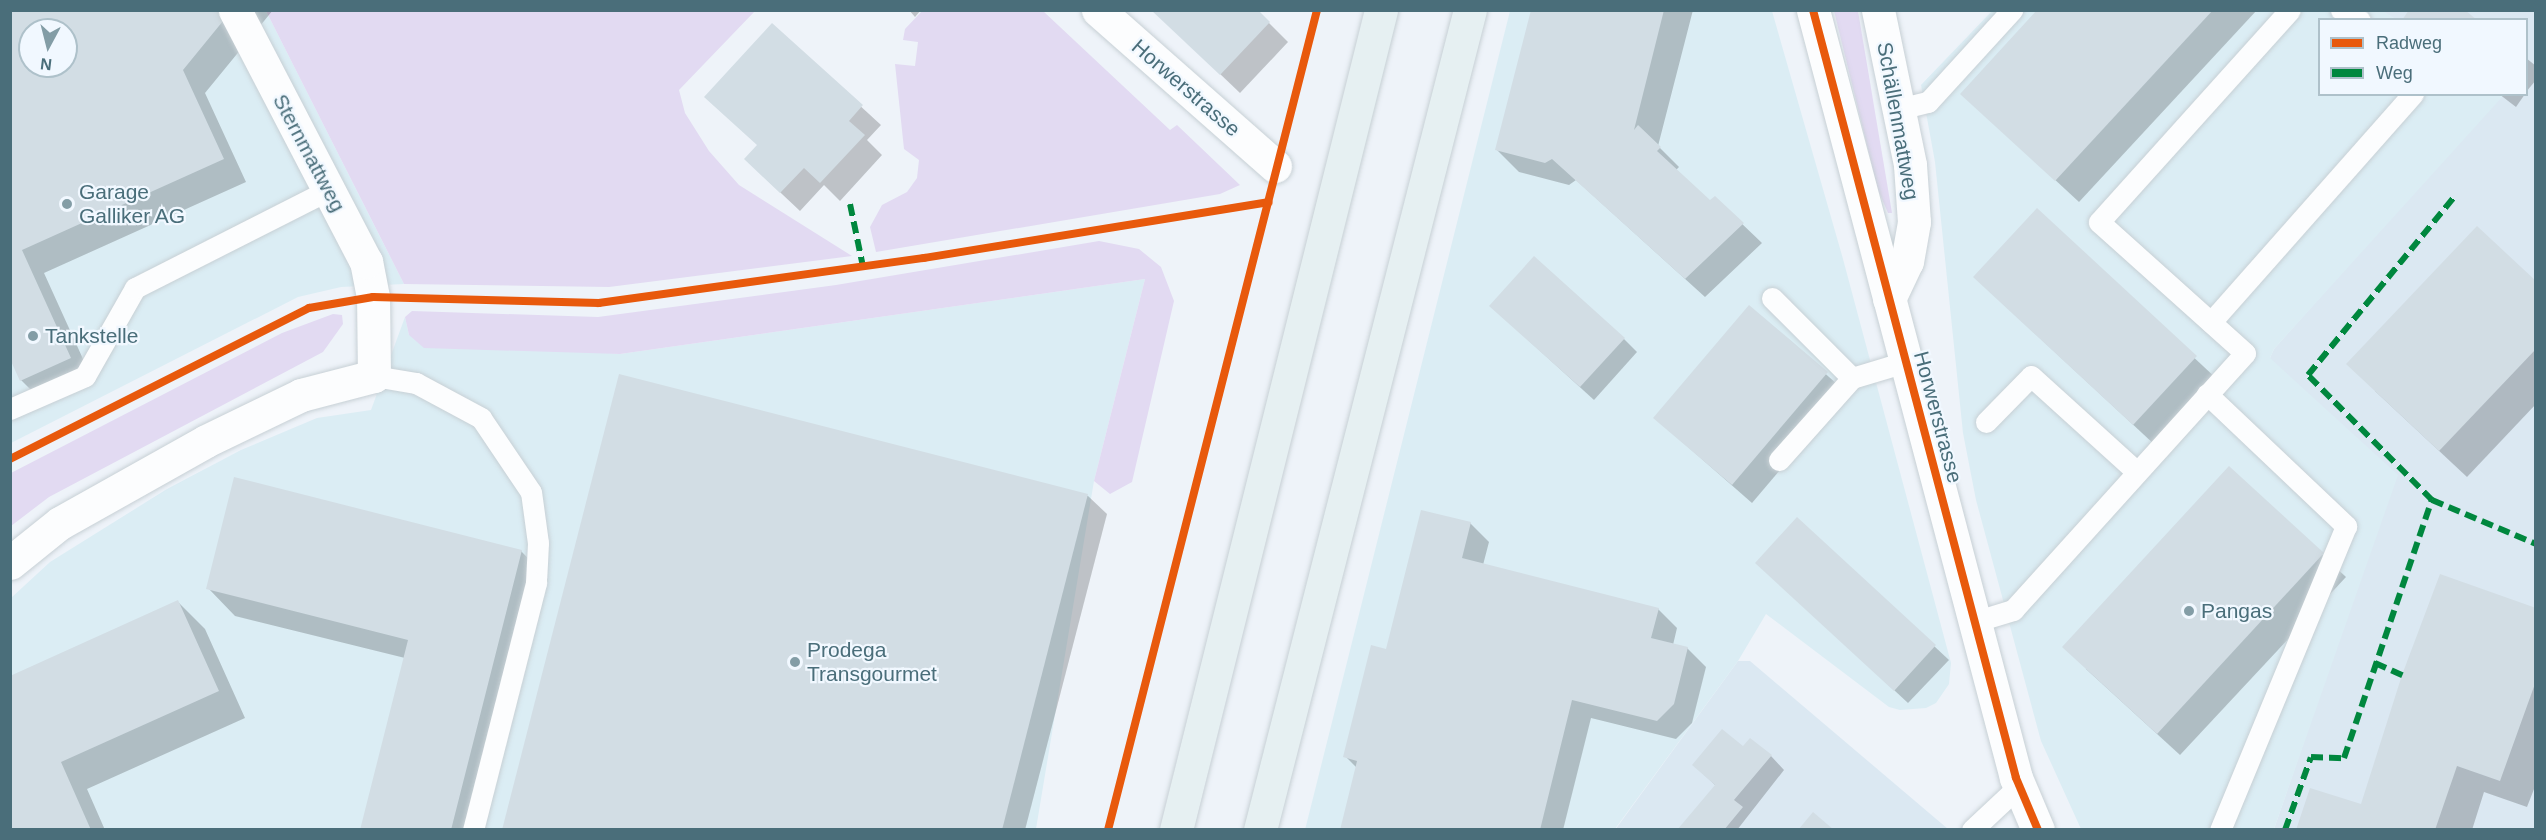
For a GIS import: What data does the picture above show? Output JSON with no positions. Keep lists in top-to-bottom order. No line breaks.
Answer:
{"streets":{"street":["Horwerstrasse","Schällenmattweg","Sternmattweg"]},"crossings":[["Horwerstrasse","Schällenmattweg"]],"places":["Garage Galliker AG","Tankstelle","Pangas","Prodega Transgourmet"],"legend":["Radweg","Weg"],"north":"bottom"}
